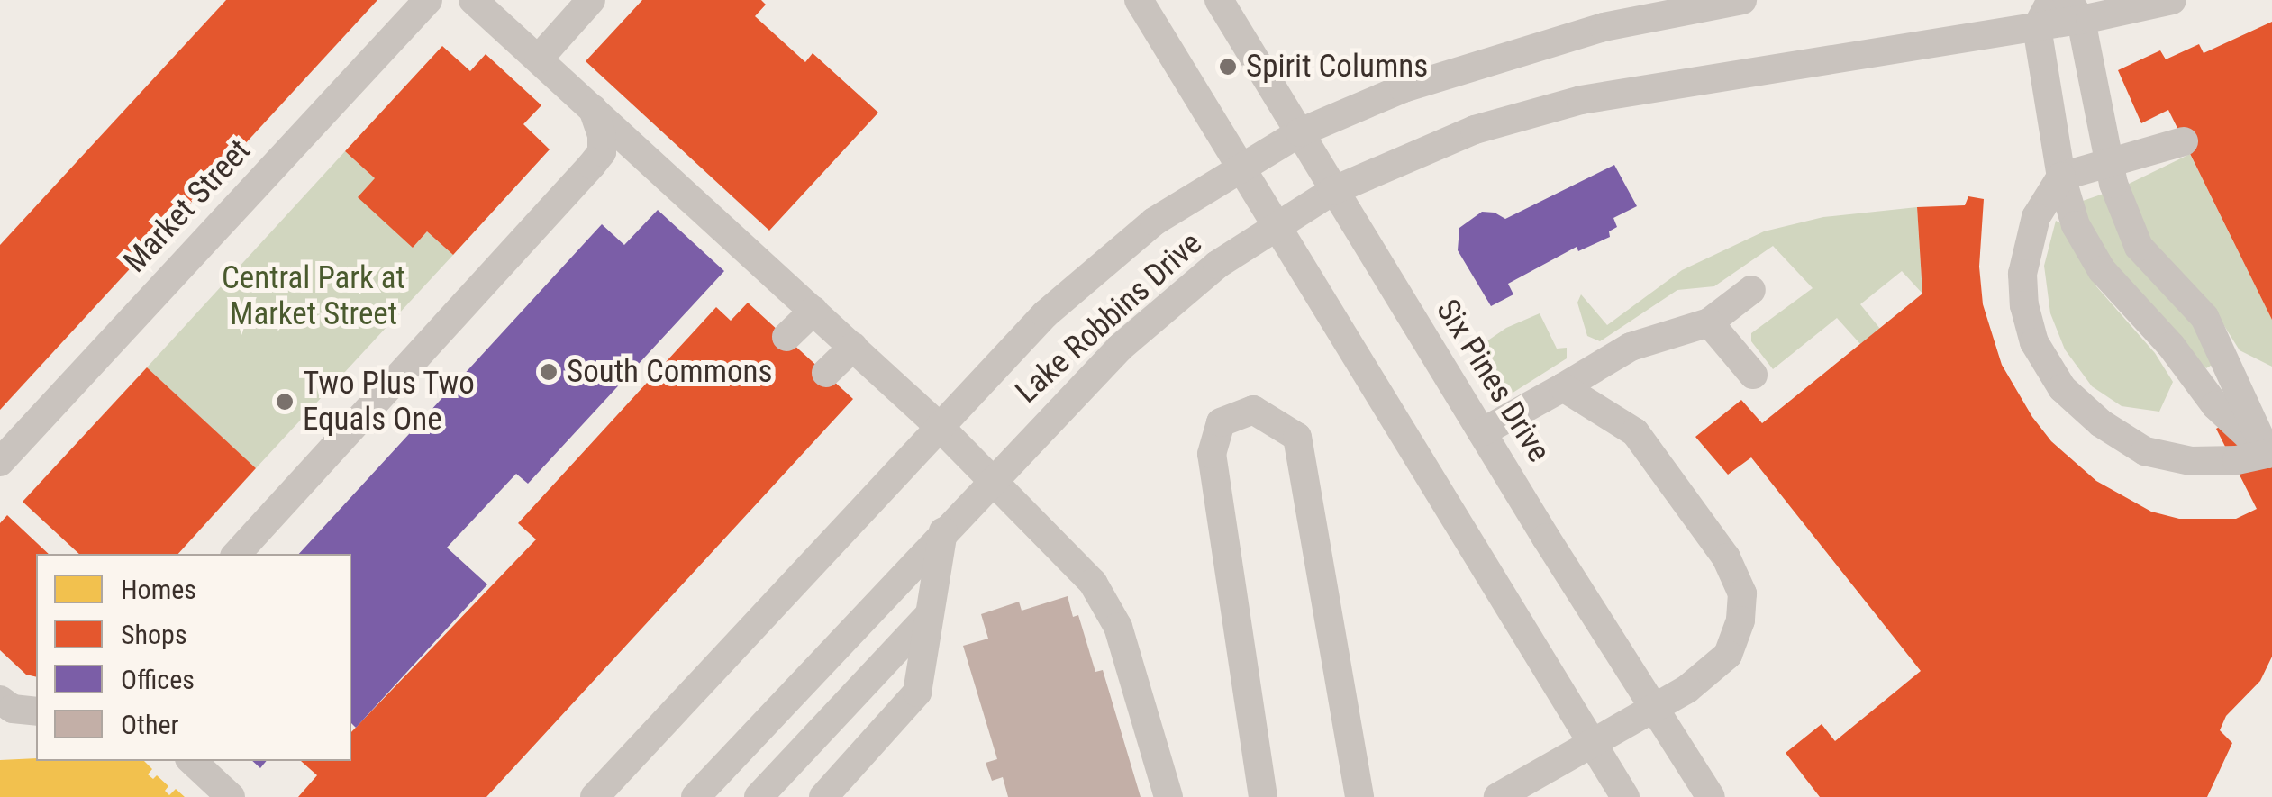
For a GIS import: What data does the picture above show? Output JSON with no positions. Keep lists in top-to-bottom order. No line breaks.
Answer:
{"streets":{"street":["Market Street","Lake Robbins Drive","Six Pines Drive"]},"crossings":[["Lake Robbins Drive","Six Pines Drive"]],"parks":["Central Park at Market Street"],"places":["Spirit Columns","South Commons","Two Plus Two Equals One"],"legend":["Homes","Shops","Offices","Other"]}
